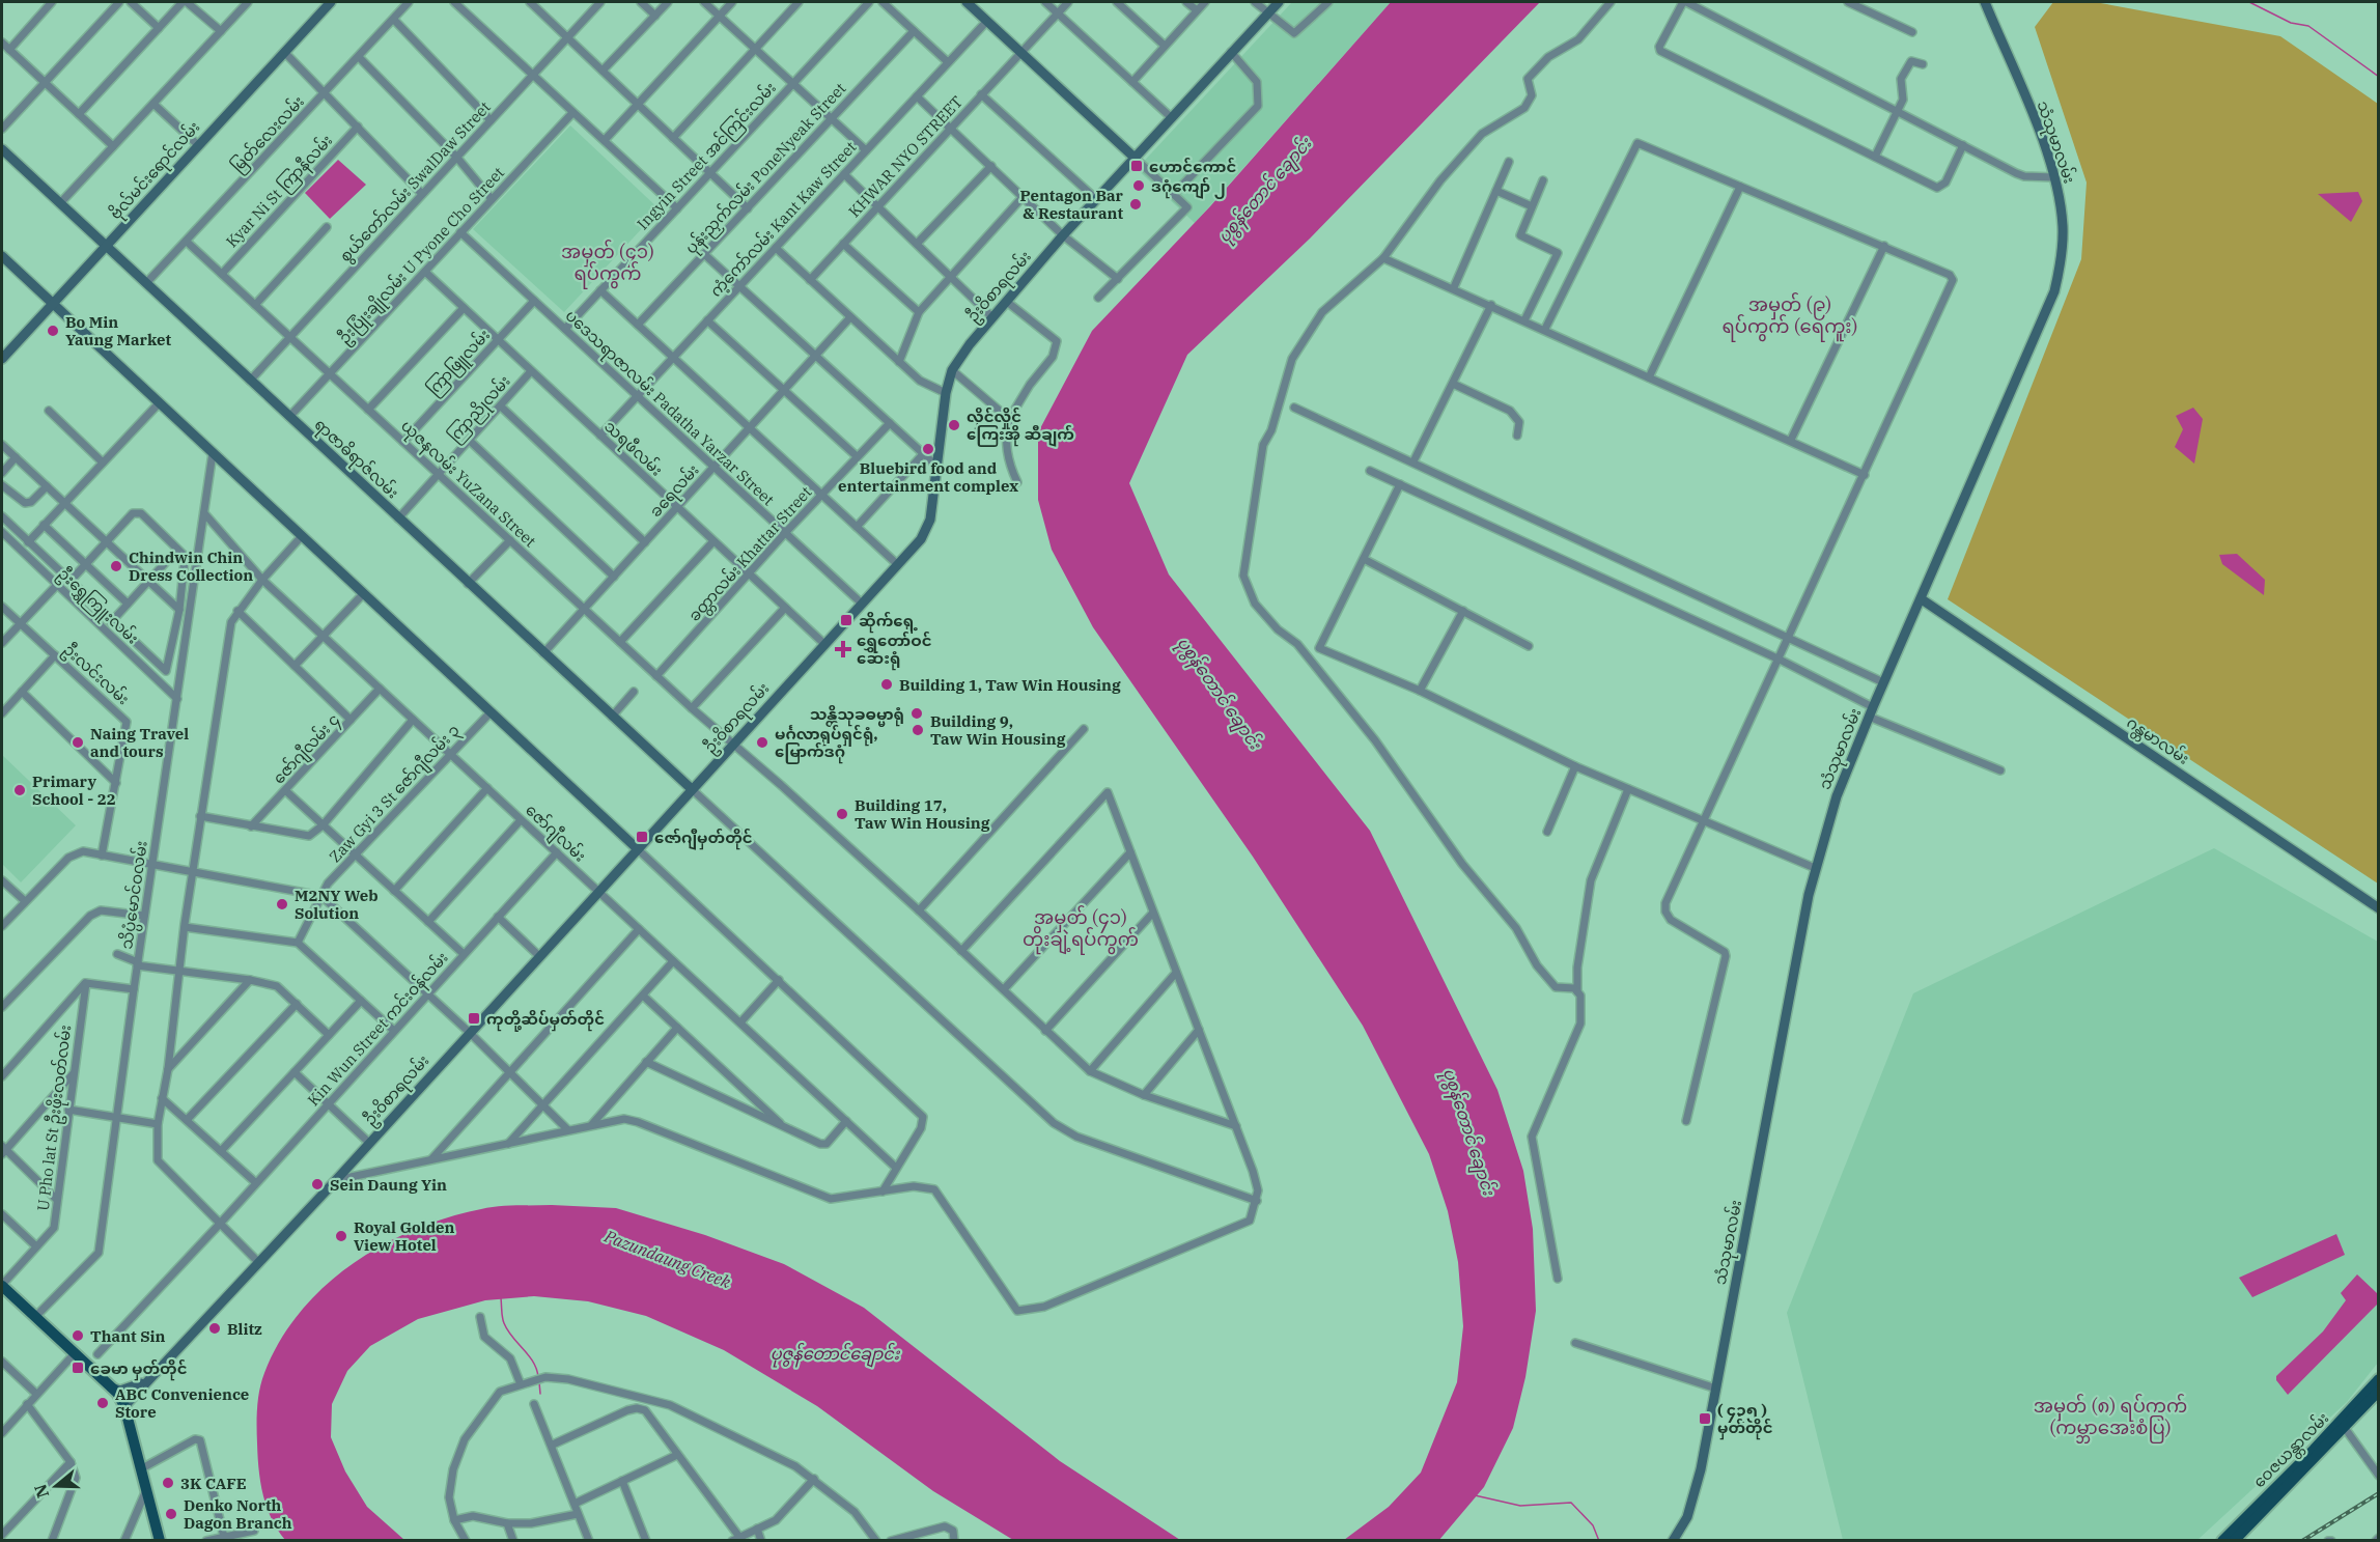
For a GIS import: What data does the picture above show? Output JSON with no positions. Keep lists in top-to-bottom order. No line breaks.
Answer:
{"streets":{"main road":["သံသုမာလမ်း","ဗိုလ်မင်းရောင်လမ်း","ဦးဝိစာရလမ်း","ရာဇာဓိရာဇ်လမ်း","ဂန္တမာလမ်း","ဝေဇယန္တာလမ်း"],"street":["မြတ်လေးလမ်း","Ingyin Street အင်ကြင်းလမ်း","KHWAR NYO STREET","ပုန်းညှက်လမ်း PoneNyeak Street","စွယ်တော်လမ်း SwalDaw Street","Kyar Ni St ကြာနီလမ်း","ကံ့ကော်လမ်း Kant Kaw Street","ဦးပြုံးချိုလမ်း U Pyone Cho Street","ကြာဖြူလမ်း","ပဒေသရာဇာလမ်း Padatha Yarzar Street","ကြာညိုလမ်း","သရဖီလမ်း","ယုဇနလမ်း YuZana Street","ခရေလမ်း","ခတ္တာလမ်း Khattar Street","ဦးရွှေကြူးလမ်း","ဦးလင်းလမ်း","ဇော်ဂျီလမ်း ၄","Zaw Gyi 3 St ဇော်ဂျီလမ်း ၃","ဇော်ဂျီလမ်း","သိပ္ပံမောင်ဝလမ်း","Kin Wun Street ကင်းဝန်လမ်း","U Pho lat St ဦးဖိုးလတ်လမ်း"]},"crossings":[["မြတ်လေးလမ်း","ရာဇာဓိရာဇ်လမ်း"],["မြတ်လေးလမ်း","ယုဇနလမ်း YuZana Street"],["သံသုမာလမ်း","ဂန္တမာလမ်း"],["Ingyin Street အင်ကြင်းလမ်း","ပဒေသရာဇာလမ်း Padatha Yarzar Street"],["ဗိုလ်မင်းရောင်လမ်း","ရာဇာဓိရာဇ်လမ်း"],["စွယ်တော်လမ်း SwalDaw Street","ရာဇာဓိရာဇ်လမ်း"],["စွယ်တော်လမ်း SwalDaw Street","ယုဇနလမ်း YuZana Street"],["Kyar Ni St ကြာနီလမ်း","ယုဇနလမ်း YuZana Street"],["ကံ့ကော်လမ်း Kant Kaw Street","ပဒေသရာဇာလမ်း Padatha Yarzar Street"],["ကံ့ကော်လမ်း Kant Kaw Street","သရဖီလမ်း"],["ဦးပြုံးချိုလမ်း U Pyone Cho Street","ပဒေသရာဇာလမ်း Padatha Yarzar Street"],["ဦးပြုံးချိုလမ်း U Pyone Cho Street","သရဖီလမ်း"],["ဦးပြုံးချိုလမ်း U Pyone Cho Street","ရာဇာဓိရာဇ်လမ်း"],["ဦးပြုံးချိုလမ်း U Pyone Cho Street","ယုဇနလမ်း YuZana Street"],["ဦးဝိစာရလမ်း","ပဒေသရာဇာလမ်း Padatha Yarzar Street"],["ဦးဝိစာရလမ်း","သရဖီလမ်း"],["ဦးဝိစာရလမ်း","ရာဇာဓိရာဇ်လမ်း"],["ဦးဝိစာရလမ်း","ယုဇနလမ်း YuZana Street"],["ဦးဝိစာရလမ်း","ဇော်ဂျီလမ်း"],["ကြာဖြူလမ်း","ပဒေသရာဇာလမ်း Padatha Yarzar Street"],["ကြာဖြူလမ်း","သရဖီလမ်း"],["ကြာဖြူလမ်း","ယုဇနလမ်း YuZana Street"],["ပဒေသရာဇာလမ်း Padatha Yarzar Street","ခရေလမ်း"],["ပဒေသရာဇာလမ်း Padatha Yarzar Street","ခတ္တာလမ်း Khattar Street"],["ကြာညိုလမ်း","သရဖီလမ်း"],["ကြာညိုလမ်း","ရာဇာဓိရာဇ်လမ်း"],["ကြာညိုလမ်း","ယုဇနလမ်း YuZana Street"],["သရဖီလမ်း","ခရေလမ်း"],["သရဖီလမ်း","ခတ္တာလမ်း Khattar Street"],["ရာဇာဓိရာဇ်လမ်း","ခရေလမ်း"],["ယုဇနလမ်း YuZana Street","ခရေလမ်း"],["ယုဇနလမ်း YuZana Street","ခတ္တာလမ်း Khattar Street"],["ဦးရွှေကြူးလမ်း","သိပ္ပံမောင်ဝလမ်း"],["ဇော်ဂျီလမ်း ၄","ဇော်ဂျီလမ်း"],["Zaw Gyi 3 St ဇော်ဂျီလမ်း ၃","ဇော်ဂျီလမ်း"],["ဇော်ဂျီလမ်း","သိပ္ပံမောင်ဝလမ်း"],["ဇော်ဂျီလမ်း","Kin Wun Street ကင်းဝန်လမ်း"]],"districts":["အမှတ် (၄၁) ရပ်ကွက်","အမှတ် (၉) ရပ်ကွက် (ရေကူး)","အမှတ် (၄၁) တိုးချဲ့ရပ်ကွက်","အမှတ် (၈) ရပ်ကွက် (ကမ္ဘာအေးစံပြ)"],"water":["ပုစွန်တောင် ချောင်း","Pazundaung Creek","ပုဇွန်တောင်ချောင်း"],"places":{"transit":["ဟောင်ကောင်","ဆိုက်ရှေ့","ဇော်ဂျီမှတ်တိုင်","ကုတို့ဆိပ်မှတ်တိုင်","ခေမာ မှတ်တိုင်","( ၄၃၅ ) မှတ်တိုင်"],"other":["ဒဂုံကျော် ၂","Pentagon Bar & Restaurant","Bo Min Yaung Market","လှိုင်လှိုင် ကြေးအို ဆီချက်","Bluebird food and entertainment complex","Chindwin Chin Dress Collection","Building 1, Taw Win Housing","သန္တိသုခဓမ္မာရုံ","Building 9, Taw Win Housing","Naing Travel and tours","မင်္ဂလာရုပ်ရှင်ရုံ, မြောက်ဒဂုံ","Primary School - 22","Building 17, Taw Win Housing","M2NY Web Solution","Sein Daung Yin","Royal Golden View Hotel","Blitz","Thant Sin","ABC Convenience Store","3K CAFE","Denko North Dagon Branch"],"health":["ရွှေတော်ဝင် ဆေးရုံ"]},"north":"left"}
